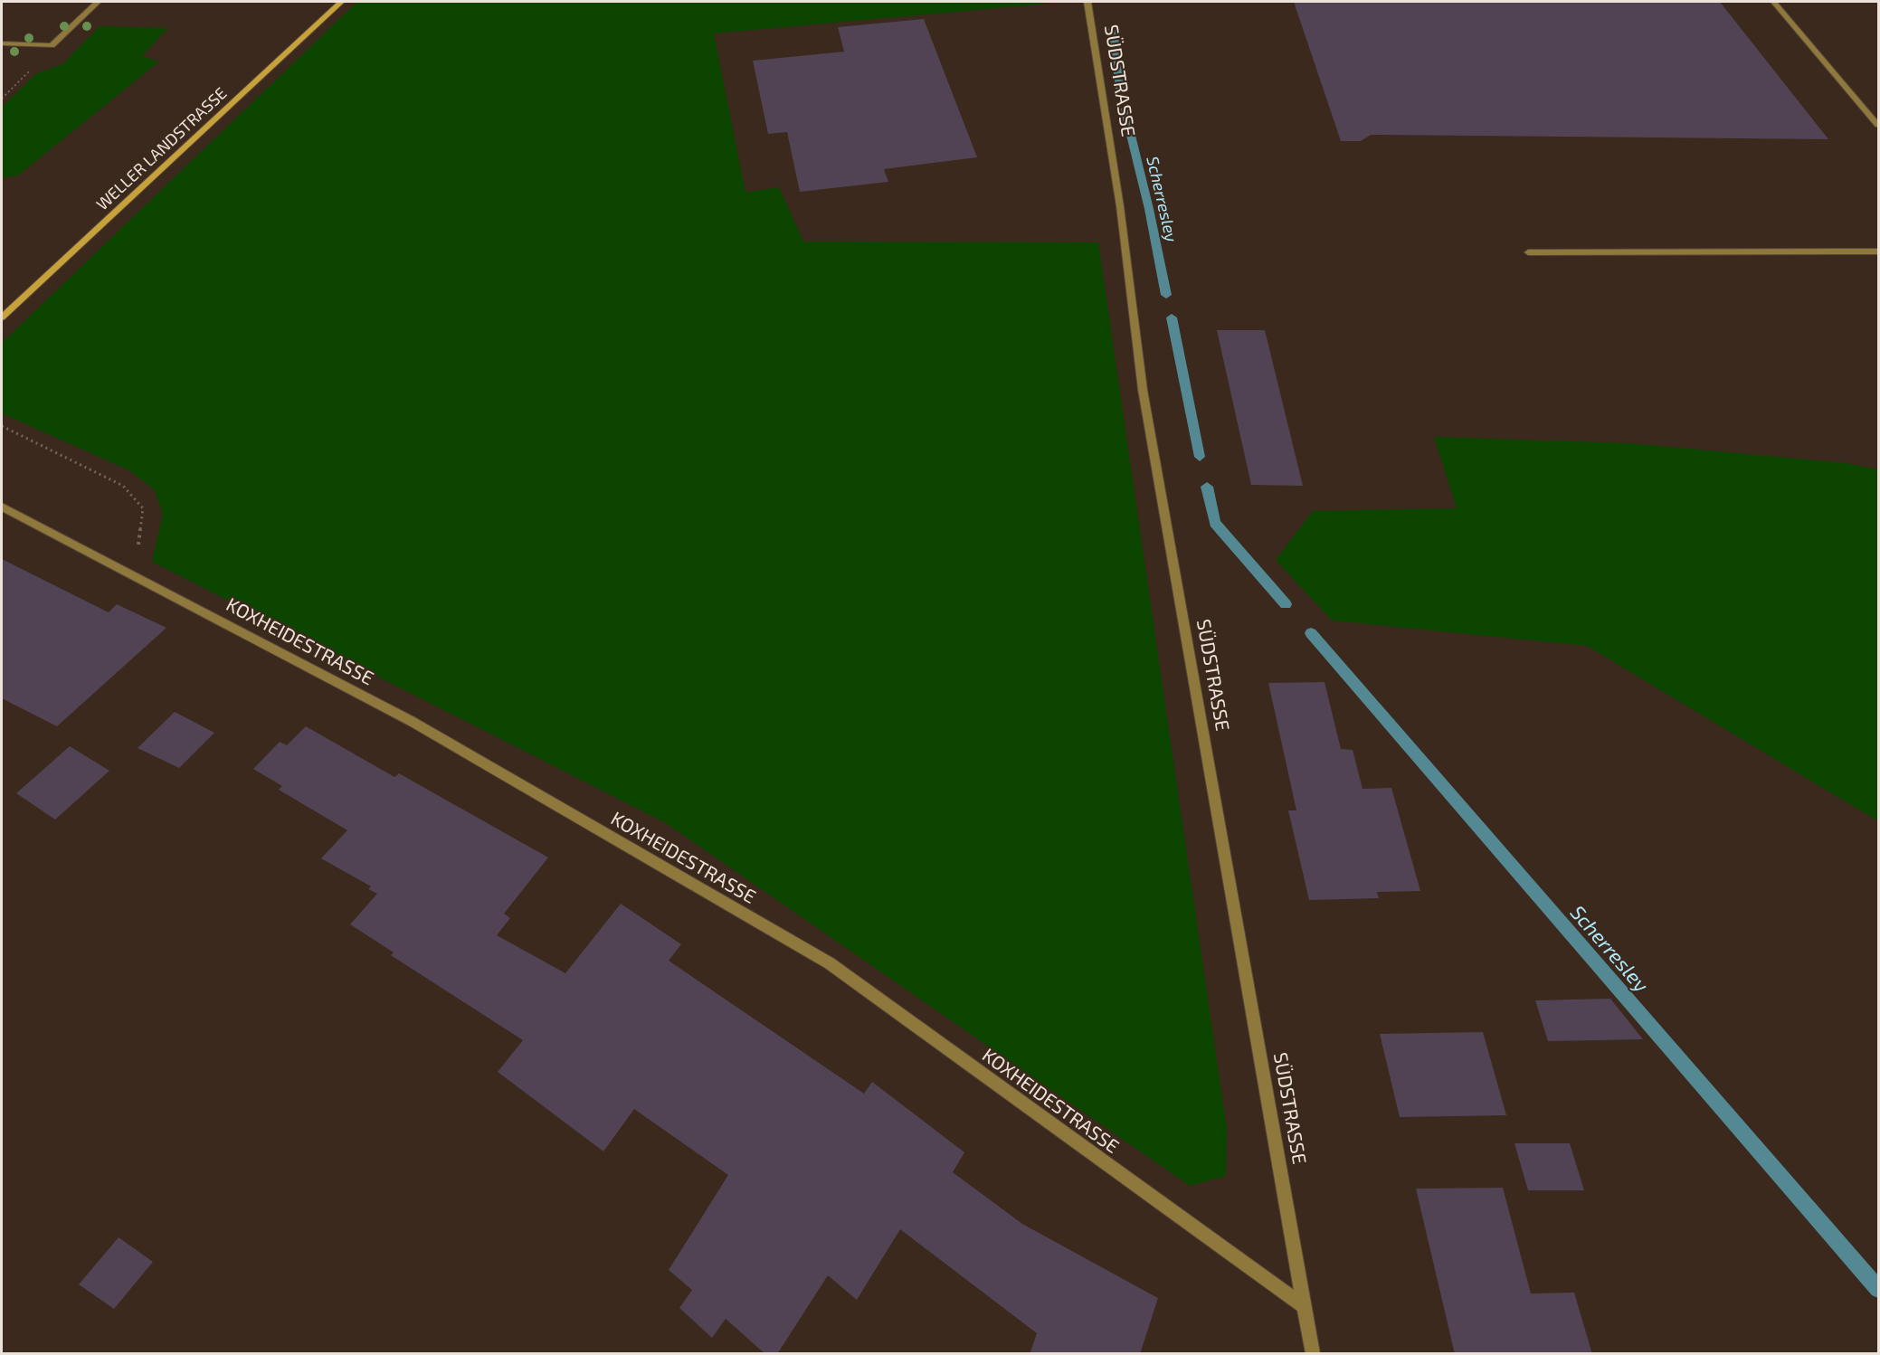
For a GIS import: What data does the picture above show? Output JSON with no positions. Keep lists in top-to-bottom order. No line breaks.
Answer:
{"streets":{"main road":["WELLER LANDSTRASSE"],"street":["SÜDSTRASSE","KOXHEIDESTRASSE"]},"crossings":[["SÜDSTRASSE","KOXHEIDESTRASSE"]],"water":["Scherresley"]}
